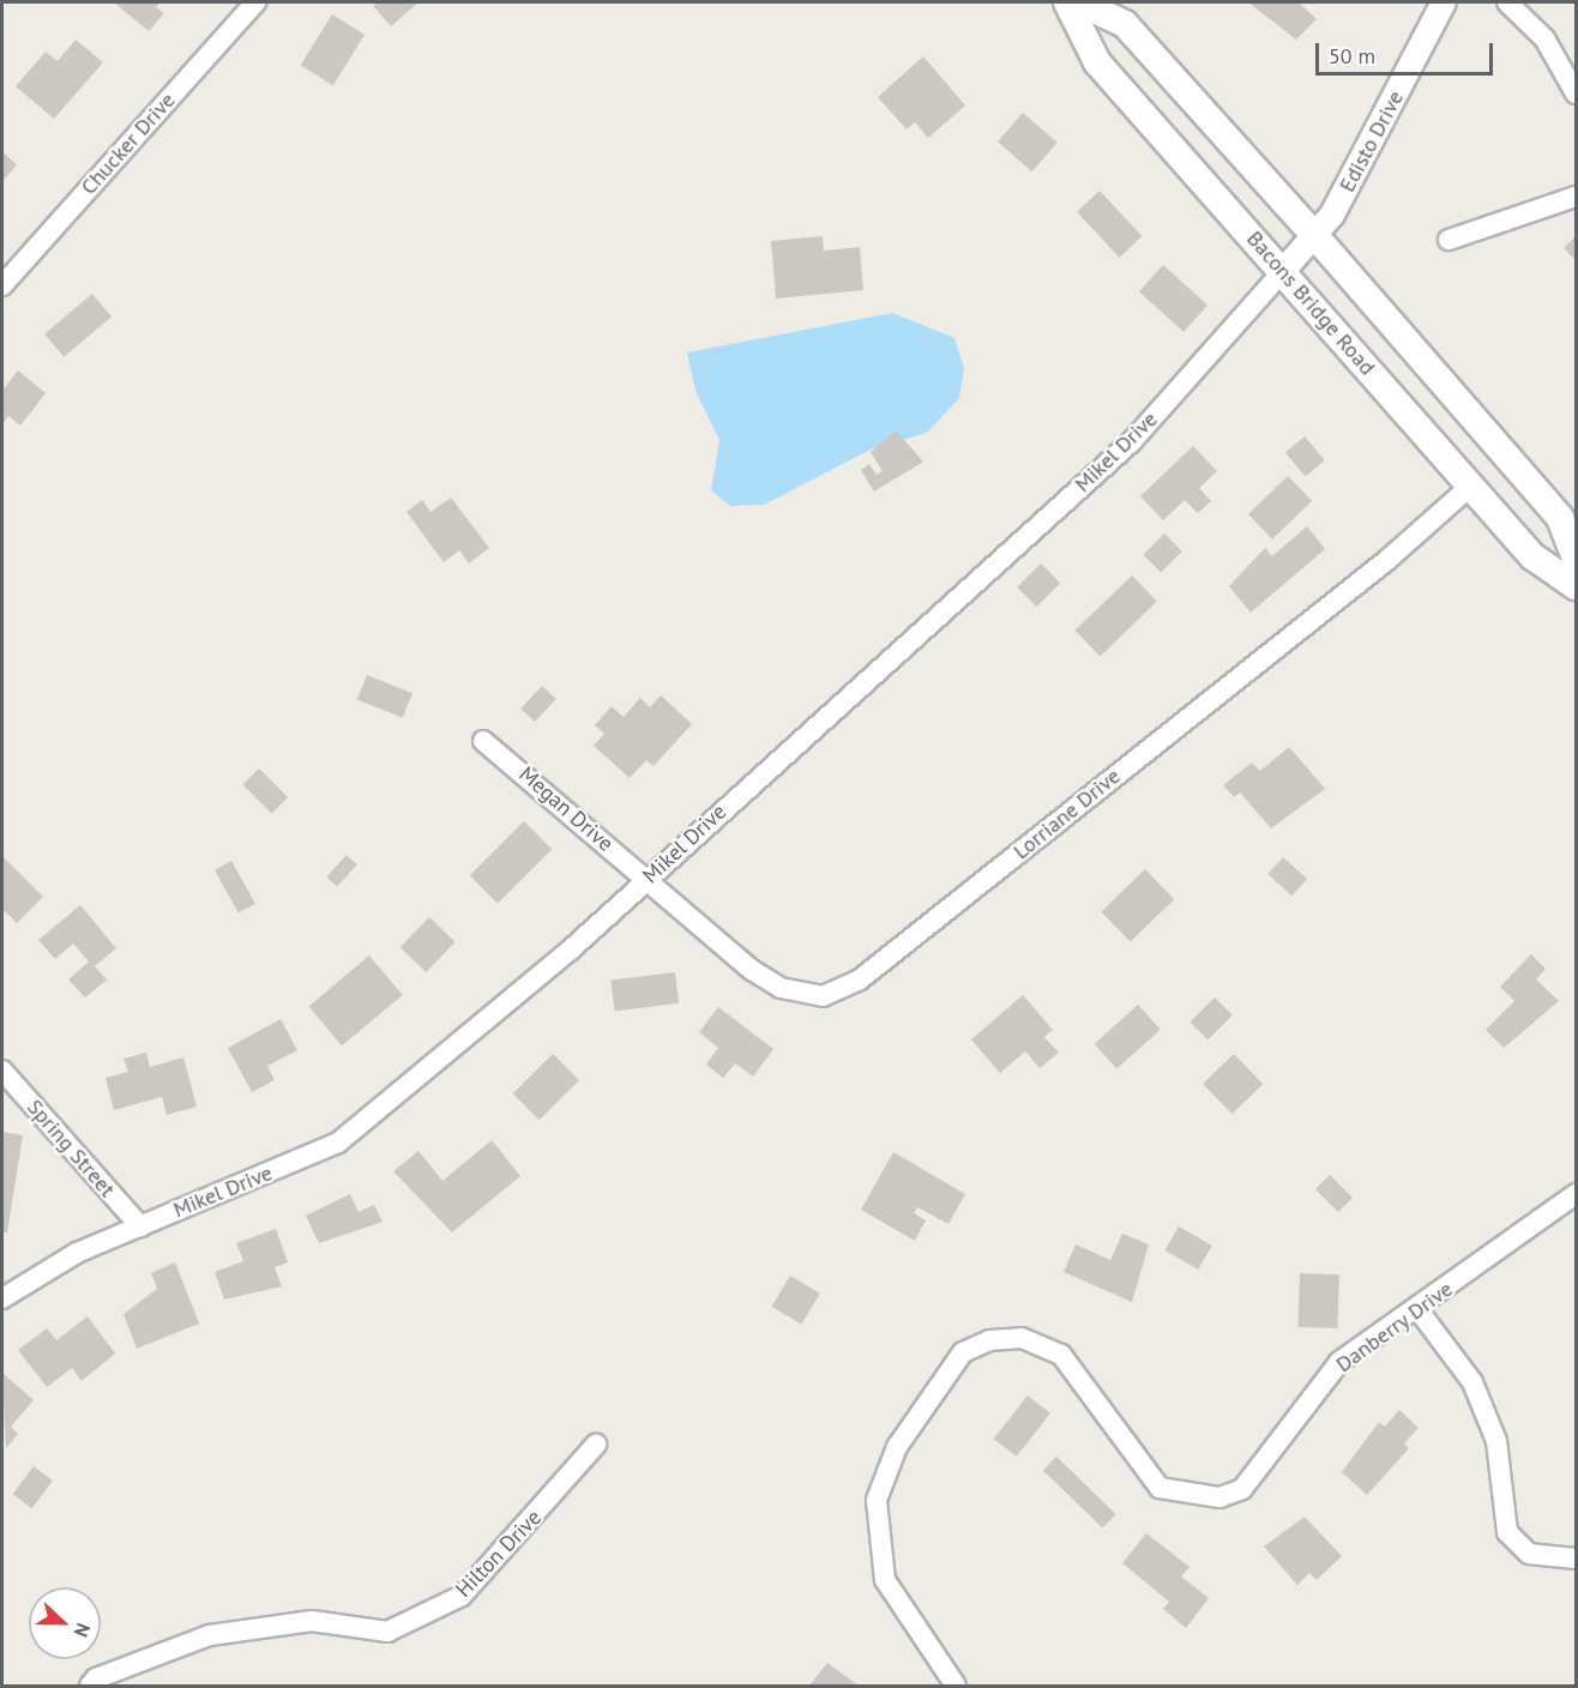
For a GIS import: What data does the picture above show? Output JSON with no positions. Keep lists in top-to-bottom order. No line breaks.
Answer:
{"streets":{"main road":["Bacons Bridge Road"],"street":["Edisto Drive","Chucker Drive","Mikel Drive","Megan Drive","Lorriane Drive","Spring Street","Danberry Drive","Hilton Drive"]},"crossings":[["Edisto Drive","Bacons Bridge Road"],["Edisto Drive","Mikel Drive"],["Bacons Bridge Road","Mikel Drive"],["Bacons Bridge Road","Lorriane Drive"],["Mikel Drive","Megan Drive"],["Mikel Drive","Lorriane Drive"],["Mikel Drive","Spring Street"],["Megan Drive","Lorriane Drive"]],"scale_bar":"50 m","north":"right"}
